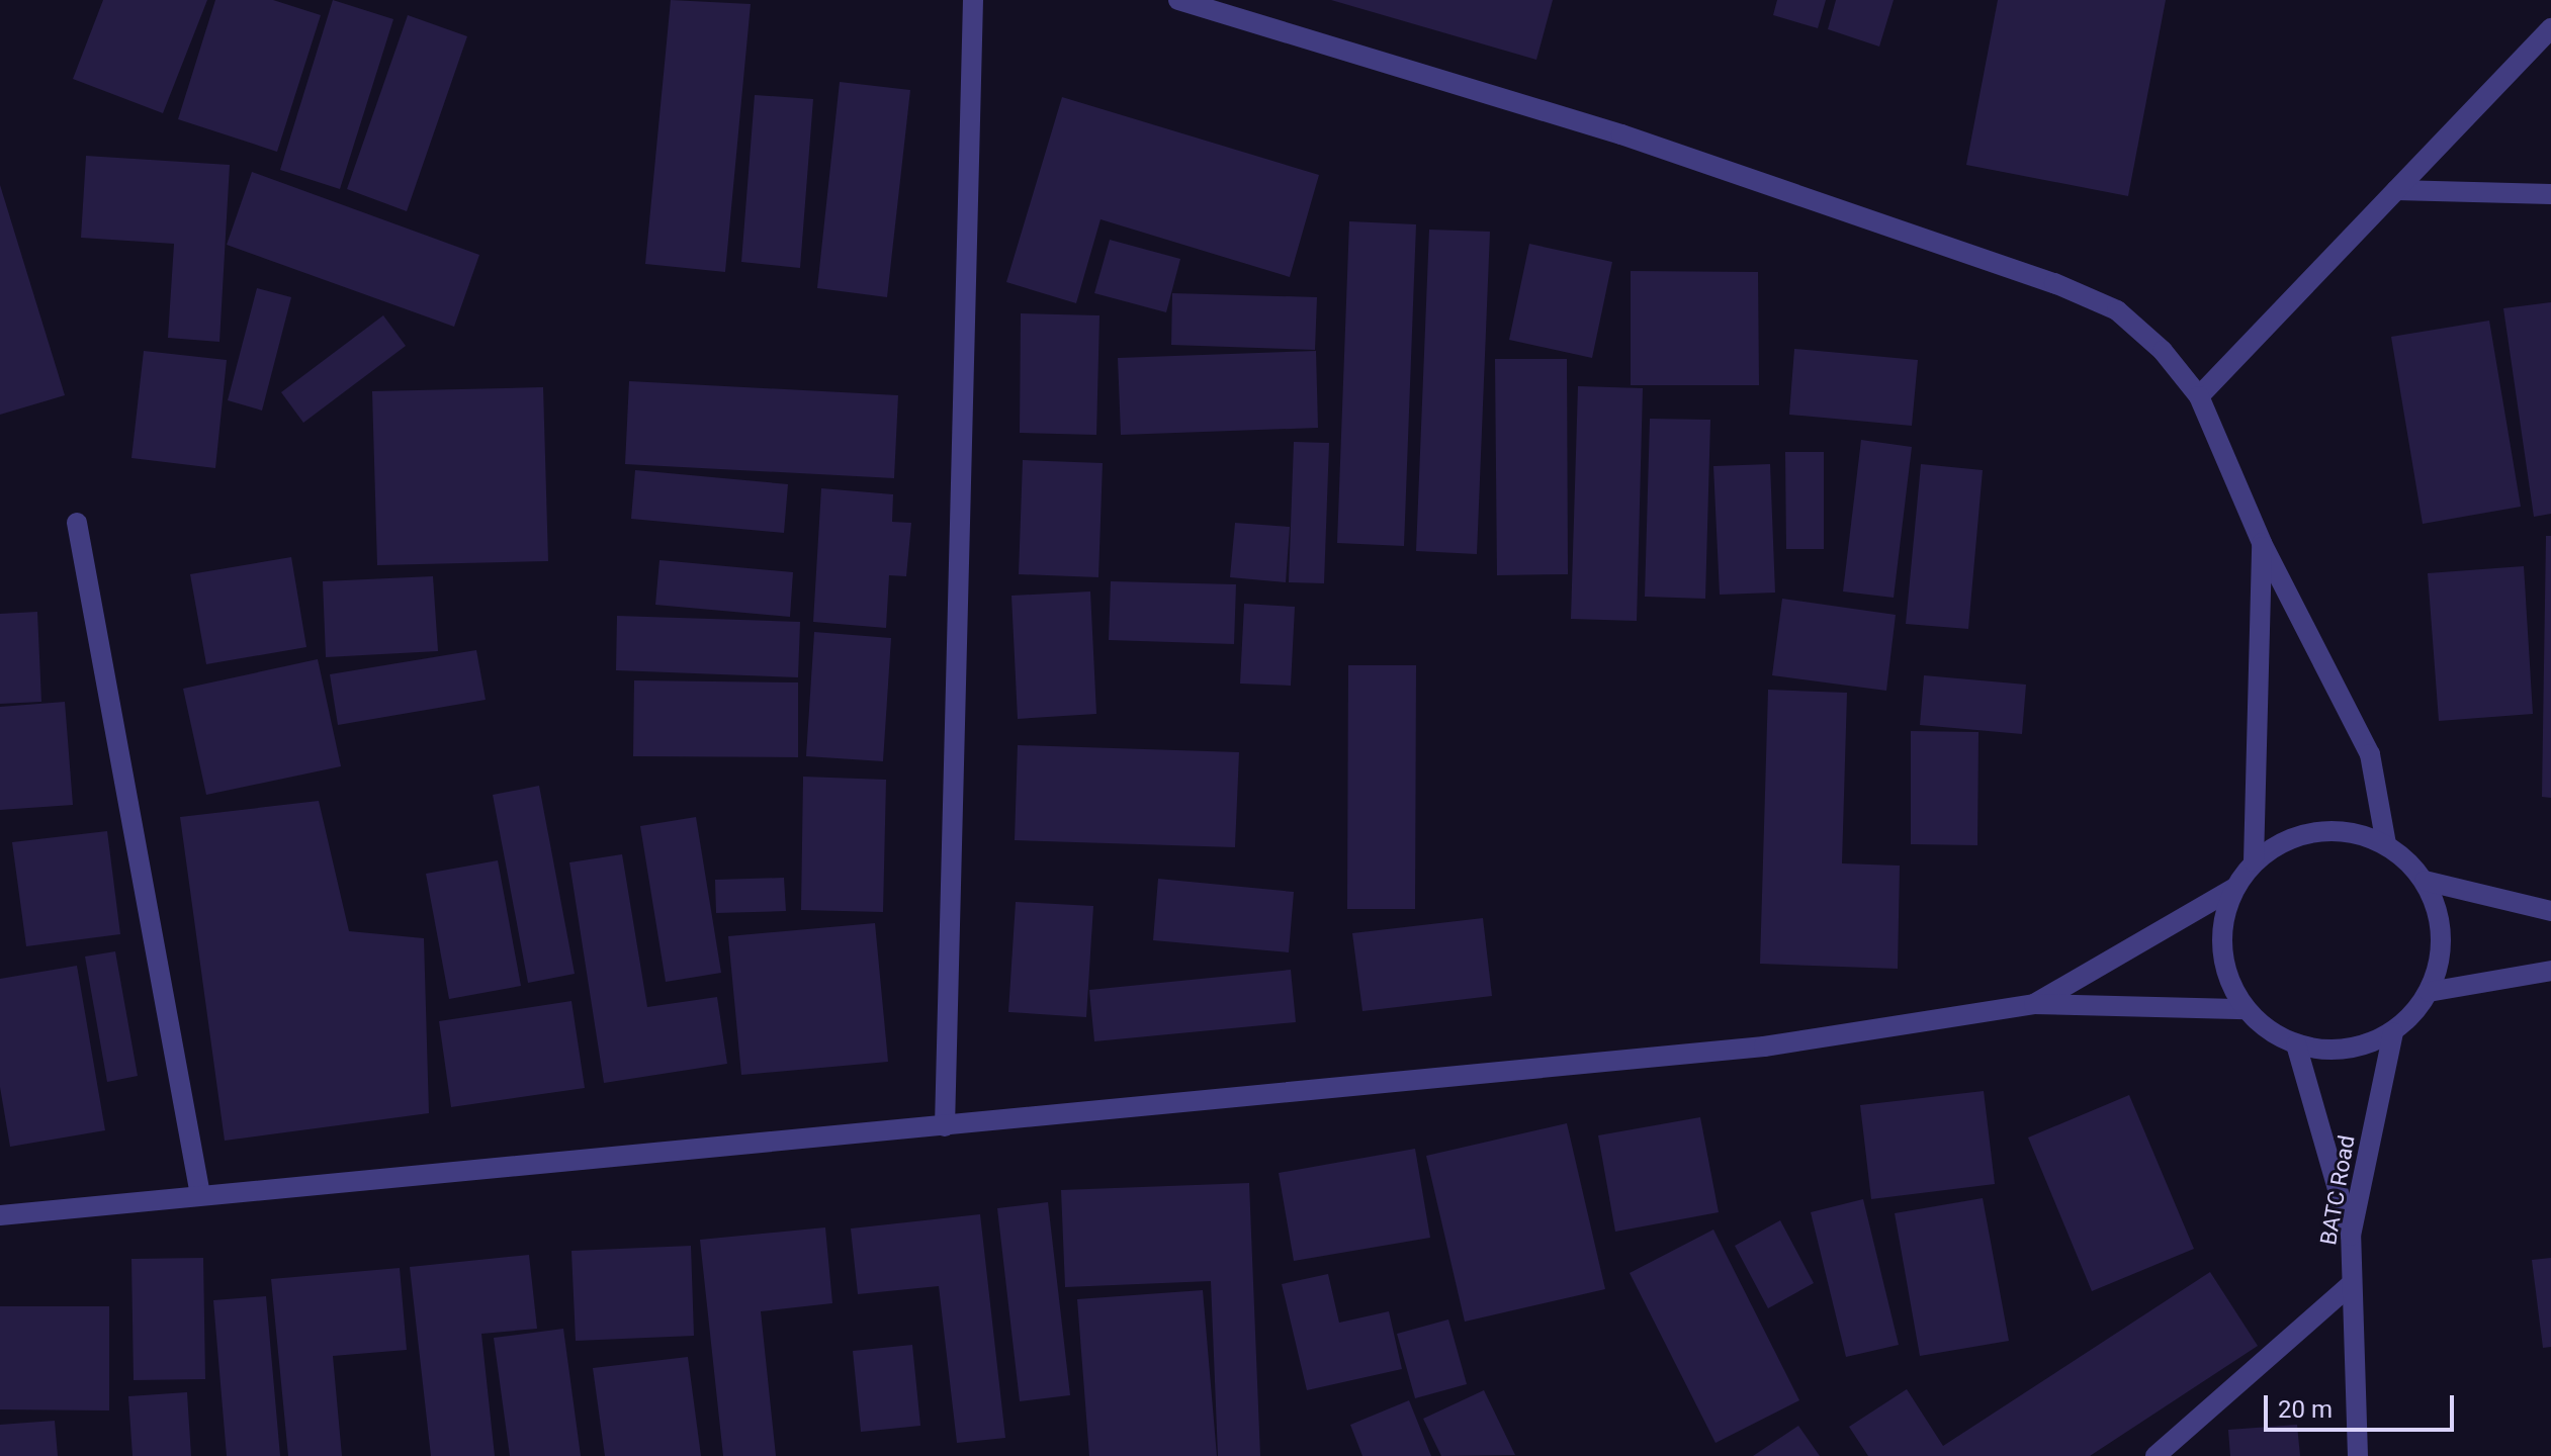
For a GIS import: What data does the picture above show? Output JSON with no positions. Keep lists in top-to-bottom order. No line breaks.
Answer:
{"streets":{"street":["BATC Road"]},"scale_bar":"20 m"}
